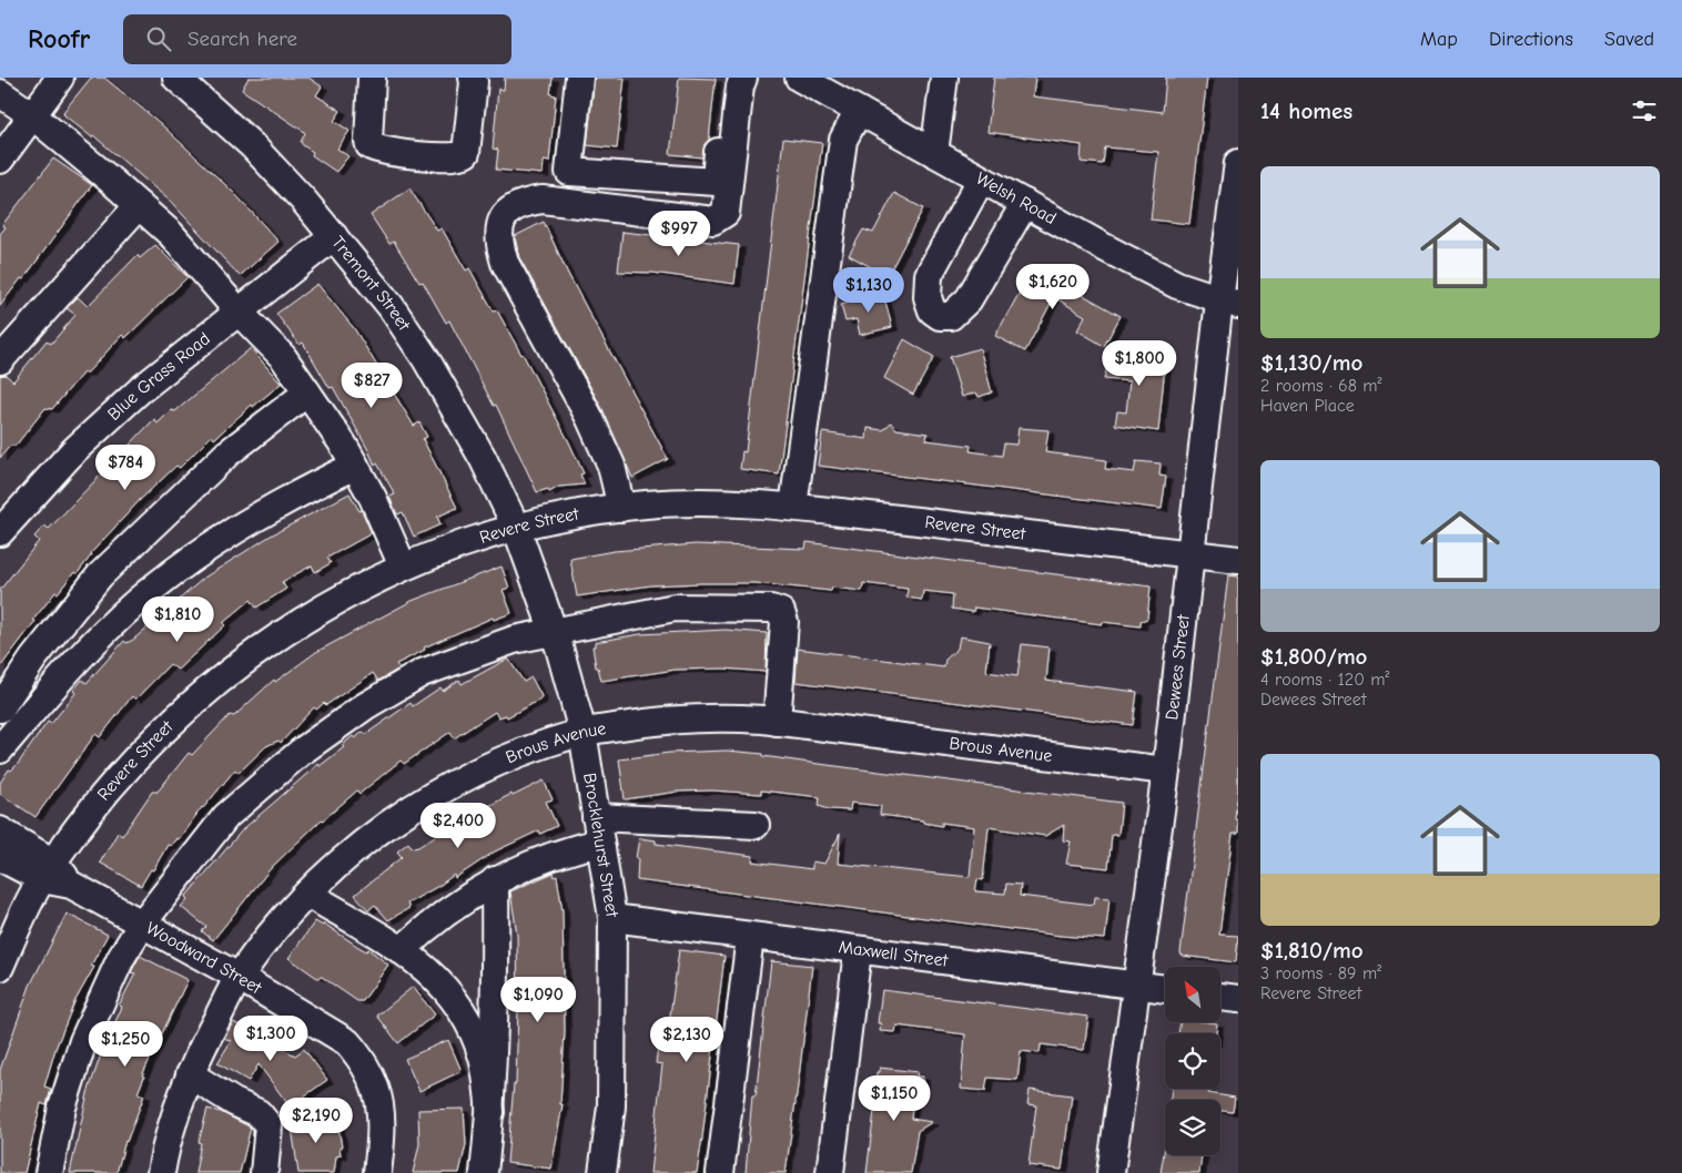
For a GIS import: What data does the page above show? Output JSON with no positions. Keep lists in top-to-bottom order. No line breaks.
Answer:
{"streets":{"street":["Welsh Road","Tremont Street","Blue Grass Road","Revere Street","Dewees Street","Brous Avenue","Brocklehurst Street","Maxwell Street","Woodward Street"]},"crossings":[["Welsh Road","Dewees Street"],["Tremont Street","Blue Grass Road"],["Tremont Street","Revere Street"],["Tremont Street","Brocklehurst Street"],["Revere Street","Dewees Street"],["Revere Street","Brocklehurst Street"],["Revere Street","Woodward Street"],["Dewees Street","Brous Avenue"],["Dewees Street","Maxwell Street"],["Brous Avenue","Brocklehurst Street"],["Brous Avenue","Woodward Street"],["Brocklehurst Street","Maxwell Street"]],"north":"top left","page":{"header":"Roofr","search":"Search here","nav":["Map","Directions","Saved"],"heading":"14 homes","list":[{"name":"$1,130/mo","note":"2 rooms · 68 m² · Haven Place"},{"name":"$1,800/mo","note":"4 rooms · 120 m² · Dewees Street"},{"name":"$1,810/mo","note":"3 rooms · 89 m² · Revere Street"}],"price":["$997","$1,620","$1,130","$1,800","$827","$784","$1,810","$2,400","$1,090","$1,300","$2,130","$1,250","$1,150","$2,190"]}}
